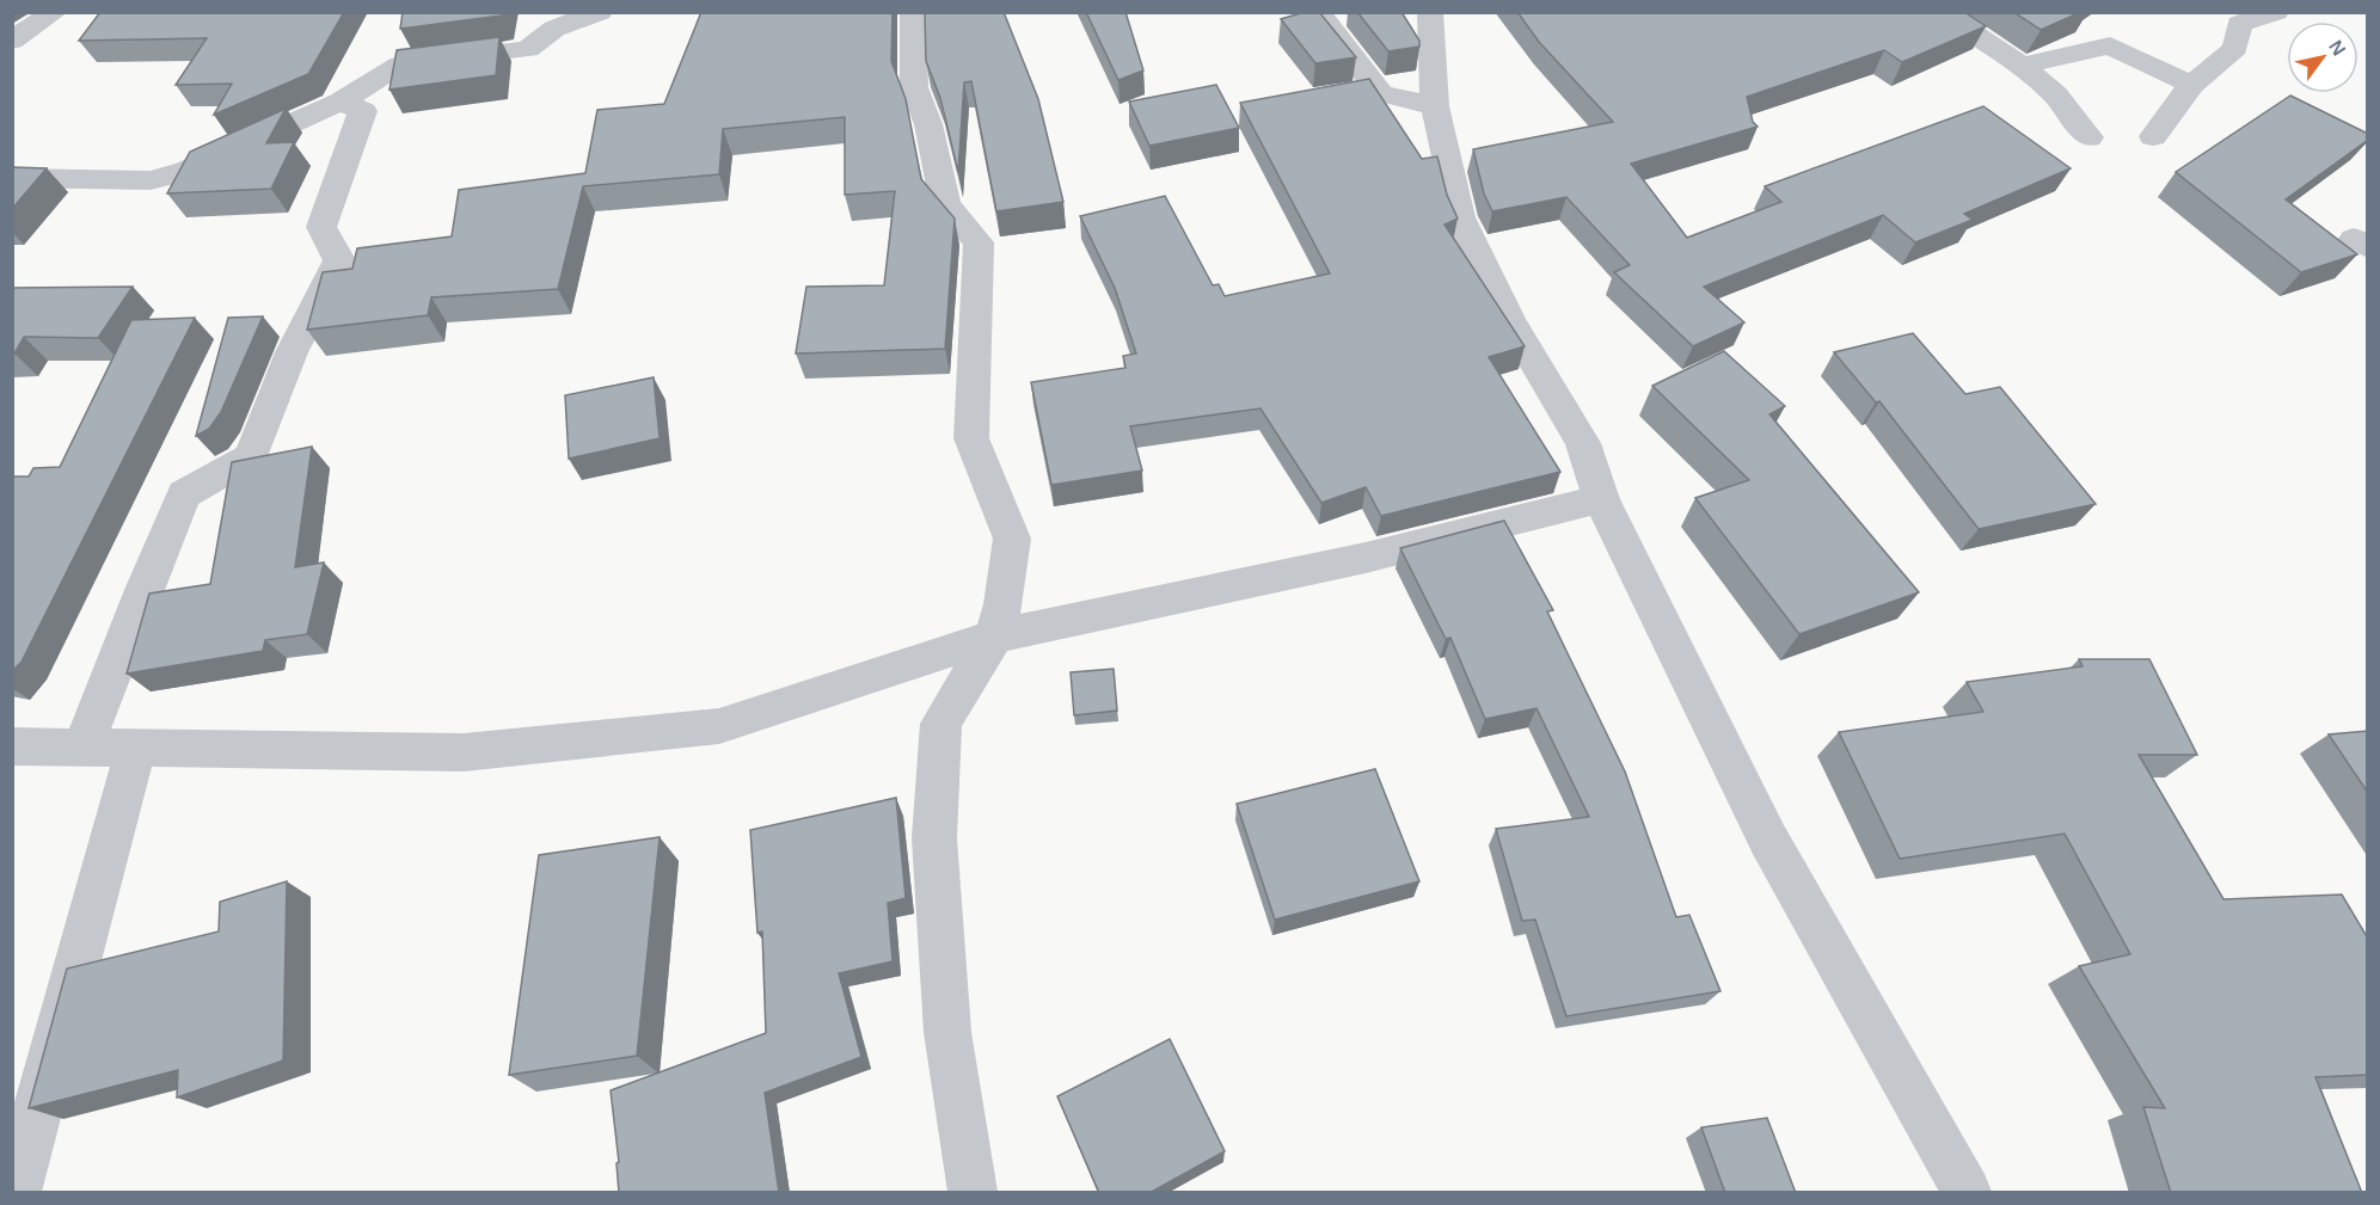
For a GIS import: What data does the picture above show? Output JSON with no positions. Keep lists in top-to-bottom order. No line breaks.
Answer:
{"north":"top right"}
